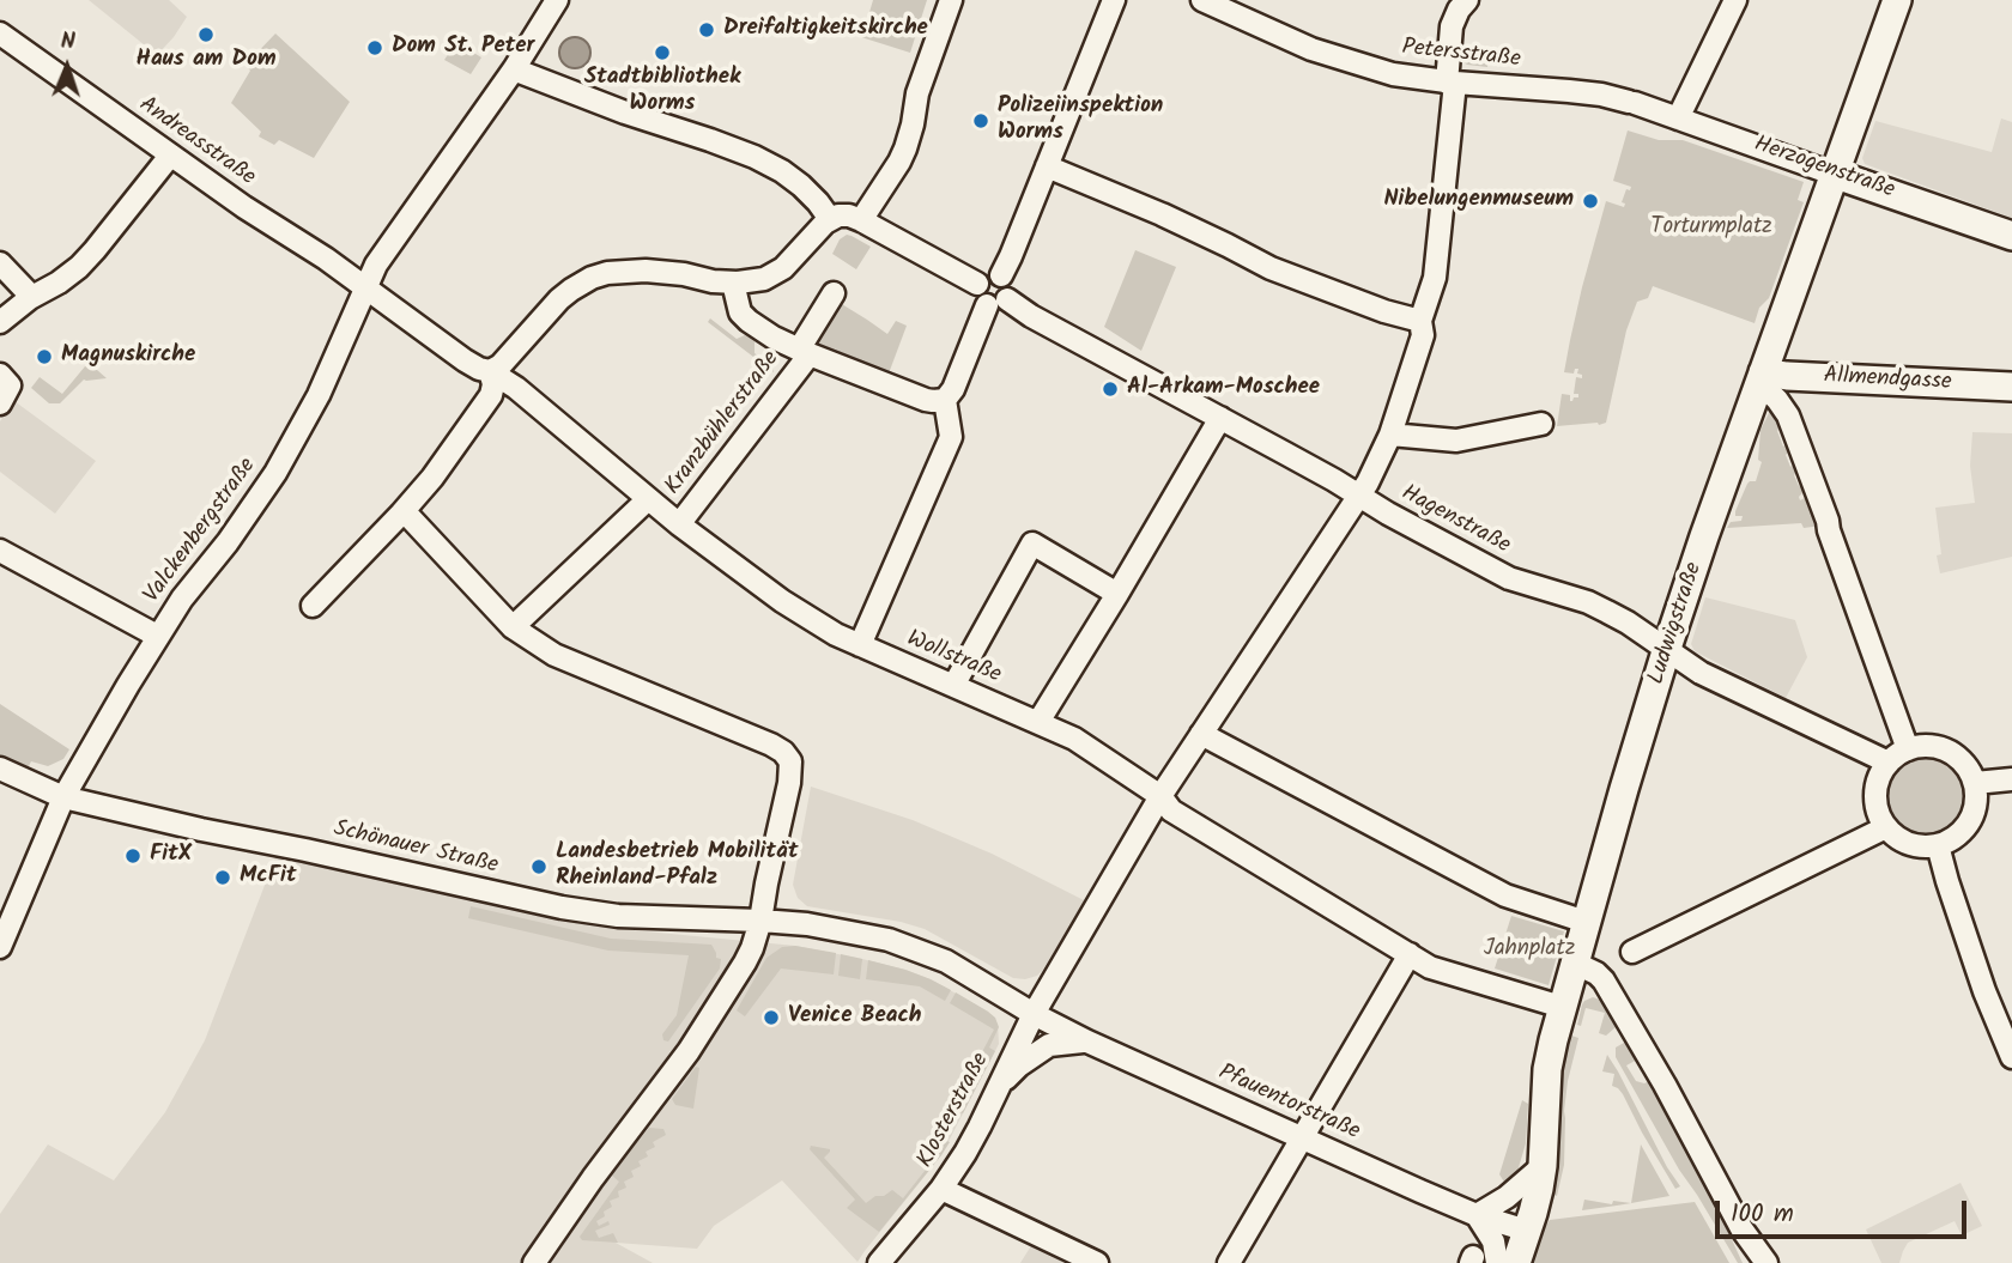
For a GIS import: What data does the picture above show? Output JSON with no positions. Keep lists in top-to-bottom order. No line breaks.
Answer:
{"streets":{"main road":["Herzogenstraße","Allmendgasse","Ludwigstraße"],"street":["Petersstraße","Andreasstraße","Kranzbühlerstraße","Hagenstraße","Valckenbergstraße","Wollstraße","Schönauer Straße","Pfauentorstraße","Klosterstraße"]},"crossings":[["Petersstraße","Herzogenstraße"],["Petersstraße","Klosterstraße"],["Andreasstraße","Valckenbergstraße"],["Andreasstraße","Wollstraße"],["Herzogenstraße","Ludwigstraße"],["Allmendgasse","Ludwigstraße"],["Kranzbühlerstraße","Wollstraße"],["Hagenstraße","Ludwigstraße"],["Hagenstraße","Klosterstraße"],["Valckenbergstraße","Wollstraße"],["Valckenbergstraße","Schönauer Straße"],["Ludwigstraße","Wollstraße"],["Ludwigstraße","Pfauentorstraße"],["Wollstraße","Klosterstraße"],["Schönauer Straße","Pfauentorstraße"],["Schönauer Straße","Klosterstraße"],["Pfauentorstraße","Klosterstraße"]],"parks":["Torturmplatz","Jahnplatz"],"places":["Dreifaltigkeitskirche","Haus am Dom","Dom St. Peter","Stadtbibliothek Worms","Polizeiinspektion Worms","Nibelungenmuseum","Magnuskirche","Al-Arkam-Moschee","FitX","Landesbetrieb Mobilität Rheinland-Pfalz","McFit","Venice Beach"],"scale_bar":"100 m","north":"top"}
